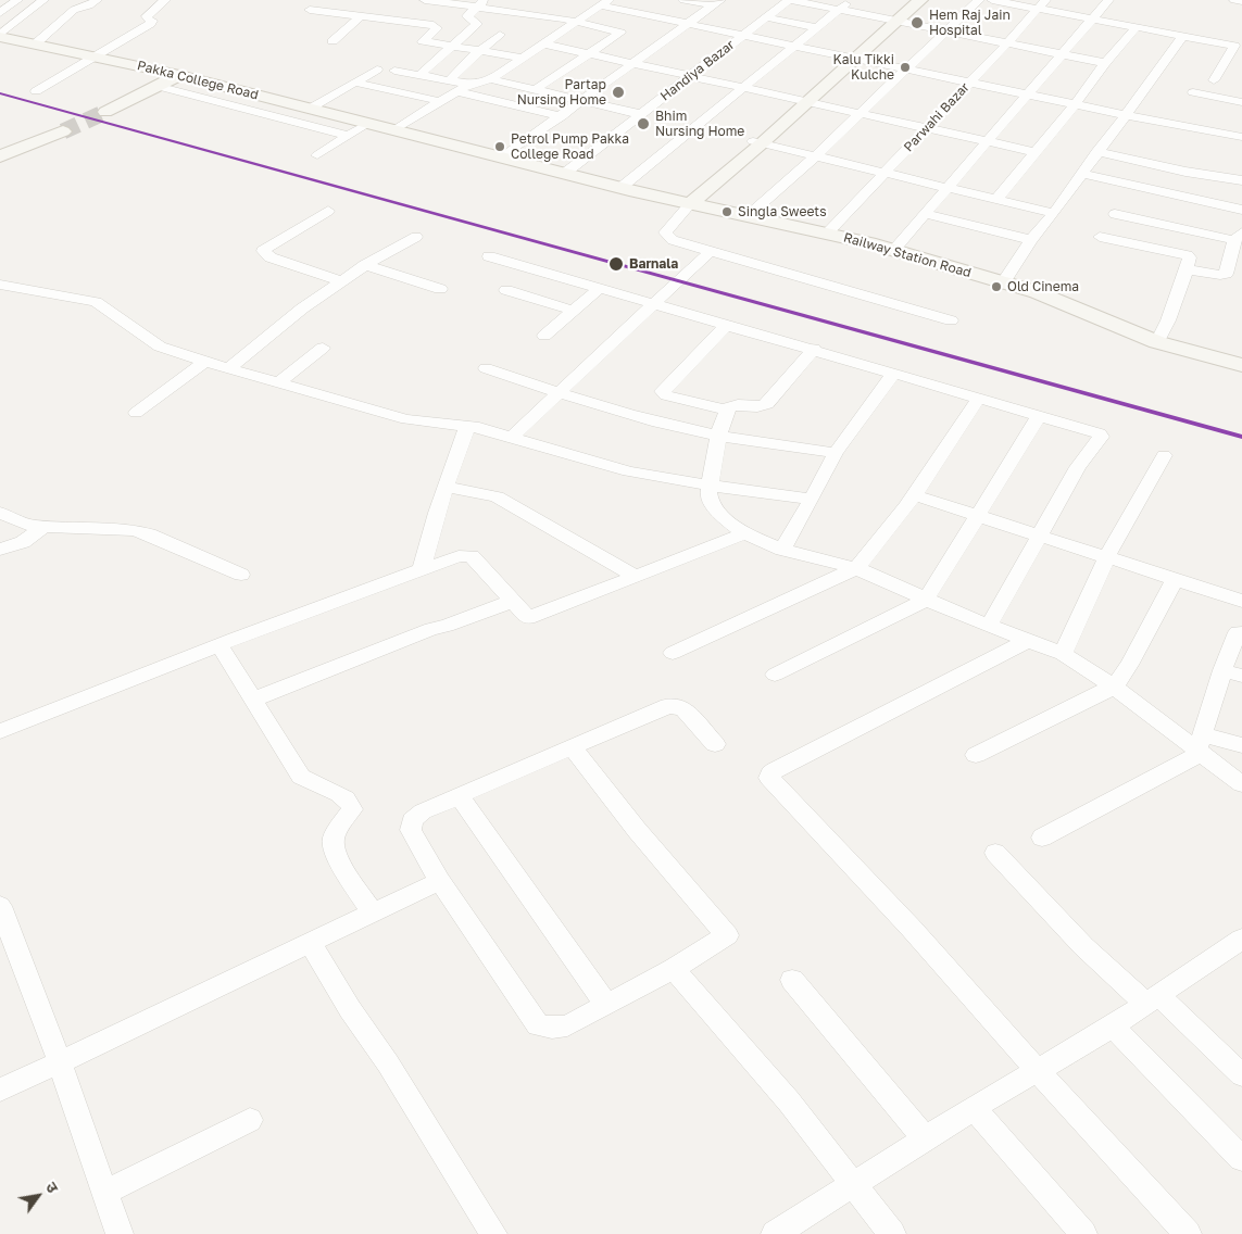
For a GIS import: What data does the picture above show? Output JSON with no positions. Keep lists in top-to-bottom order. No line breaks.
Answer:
{"streets":{"street":["Handiya Bazar","Pakka College Road","Parwahi Bazar","Railway Station Road"]},"crossings":[["Handiya Bazar","Railway Station Road"],["Parwahi Bazar","Railway Station Road"]],"places":["Hem Raj Jain Hospital","Kalu Tikki Kulche","Partap Nursing Home","Bhim Nursing Home","Petrol Pump Pakka College Road","Singla Sweets","Barnala","Old Cinema"],"north":"top right"}
